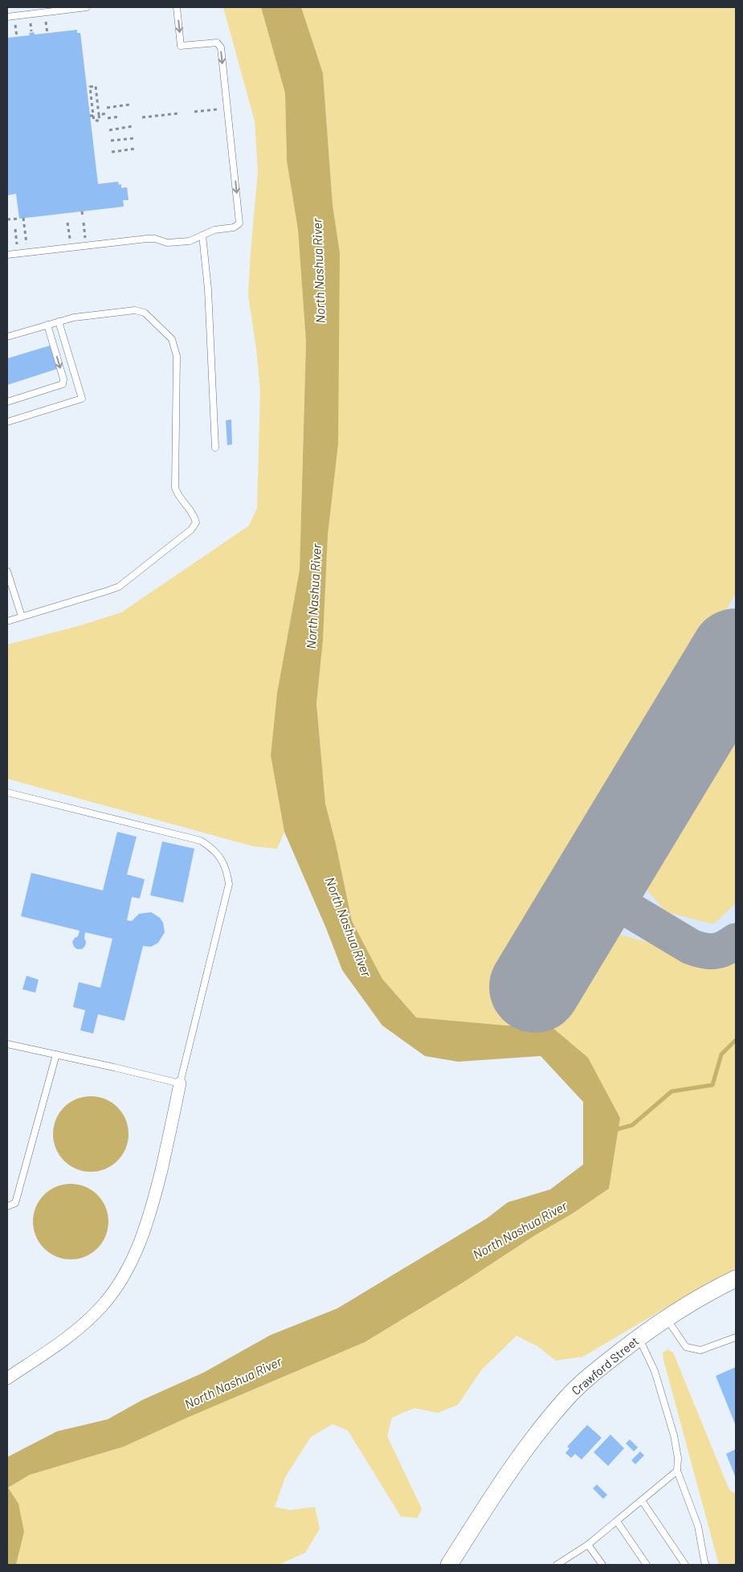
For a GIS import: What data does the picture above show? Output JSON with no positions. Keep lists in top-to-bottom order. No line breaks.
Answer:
{"streets":{"main road":["Crawford Street"]},"water":["North Nashua River"]}
